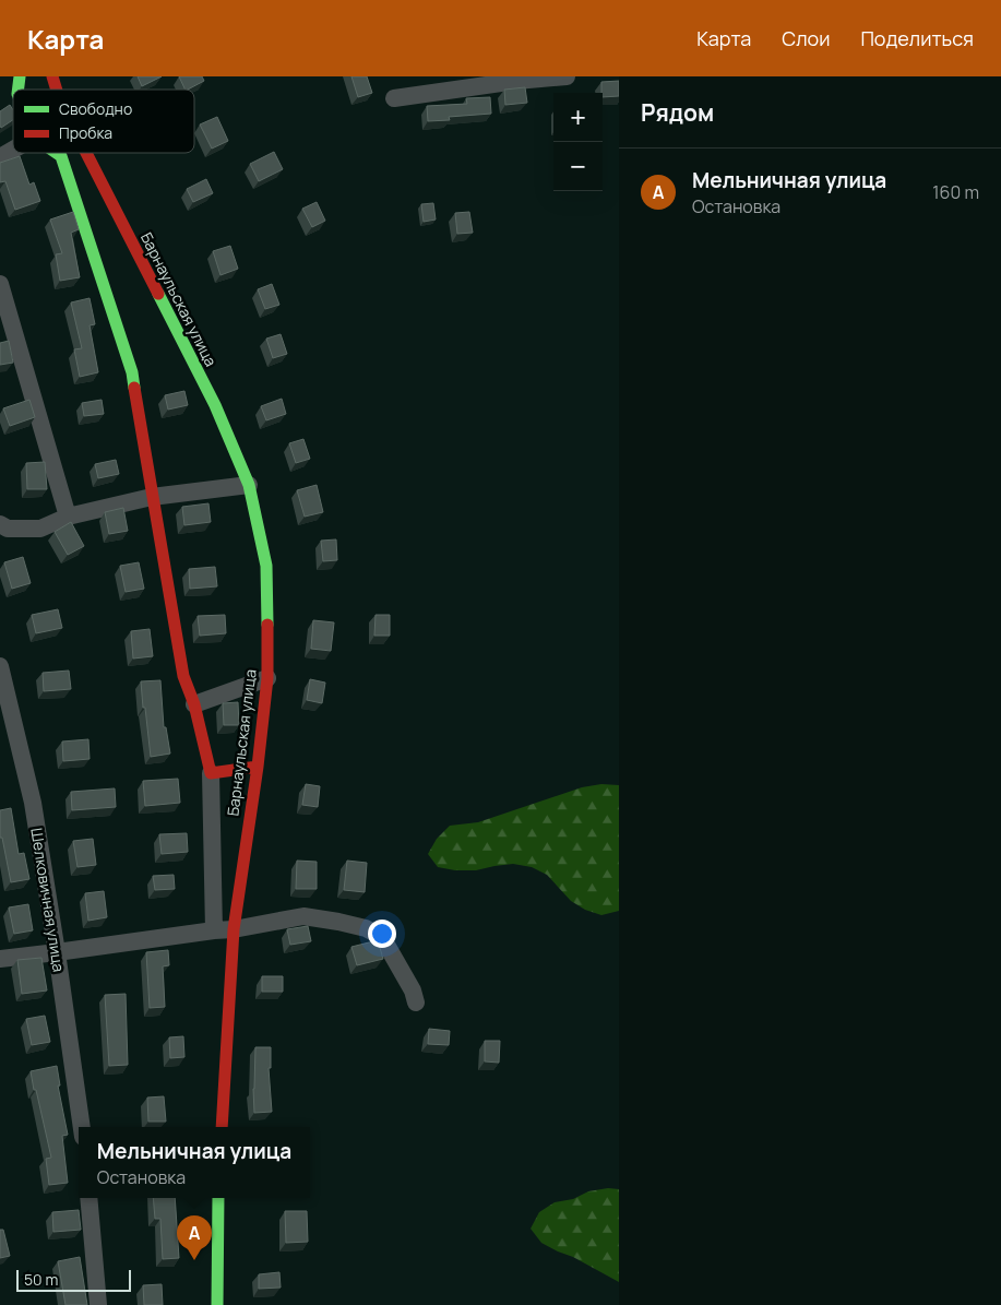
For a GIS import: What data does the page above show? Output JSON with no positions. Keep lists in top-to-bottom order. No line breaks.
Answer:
{"streets":{"main road":["Барнаульская улица"],"street":["Шелковичная улица"]},"legend":["Свободно","Пробка"],"scale_bar":"50 m","page":{"header":"Карта","nav":["Карта","Слои","Поделиться"],"heading":"Рядом","map_buttons":["+","−"],"list":[{"mark":"A","name":"Мельничная улица","note":"Остановка","value":"160 m"}],"popup":["Мельничная улица","Остановка"],"pins":"A","scale":"50 m"}}
